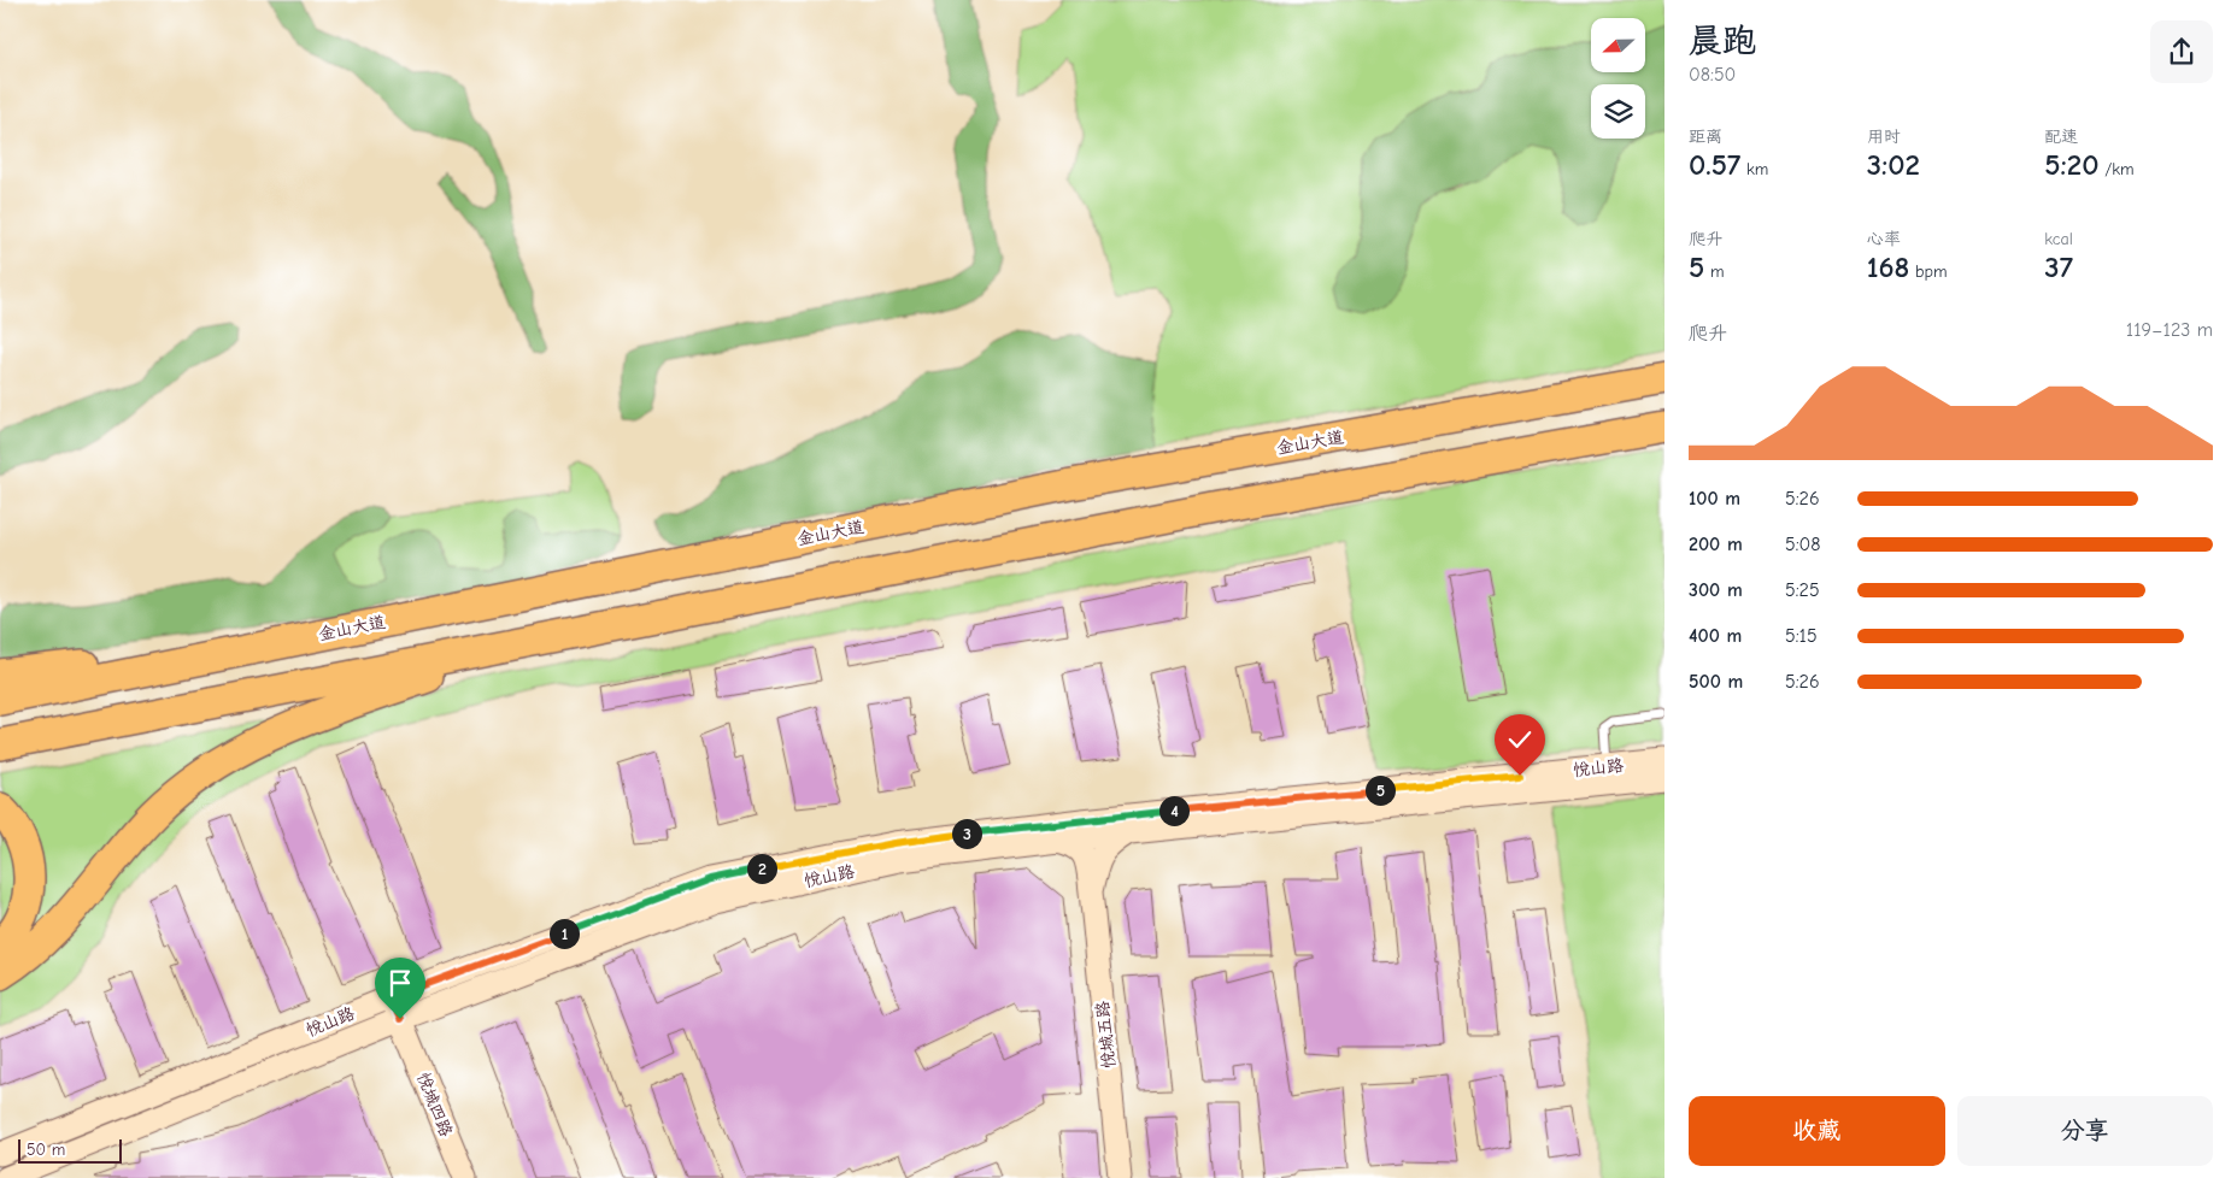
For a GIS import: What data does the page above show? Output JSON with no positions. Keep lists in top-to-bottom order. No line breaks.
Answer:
{"streets":{"highway":["金山大道"],"main road":["悦山路","悦城五路","悦城四路"]},"crossings":[["悦山路","悦城五路"],["悦山路","悦城四路"]],"scale_bar":"50 m","north":"left","page":{"heading":["晨跑","08:50"],"stats":[["距离","0.57 km"],["用时","3:02"],["配速","5:20 /km"],["爬升","5 m"],["心率","168 bpm"],["kcal","37"]],"chart":["爬升","119–123 m"],"list":[{"name":"100 m","note":"5:26"},{"name":"200 m","note":"5:08"},{"name":"300 m","note":"5:25"},{"name":"400 m","note":"5:15"},{"name":"500 m","note":"5:26"}],"pins":["5","4","3","2","1"],"buttons":["收藏","分享"],"scale":"50 m"}}
